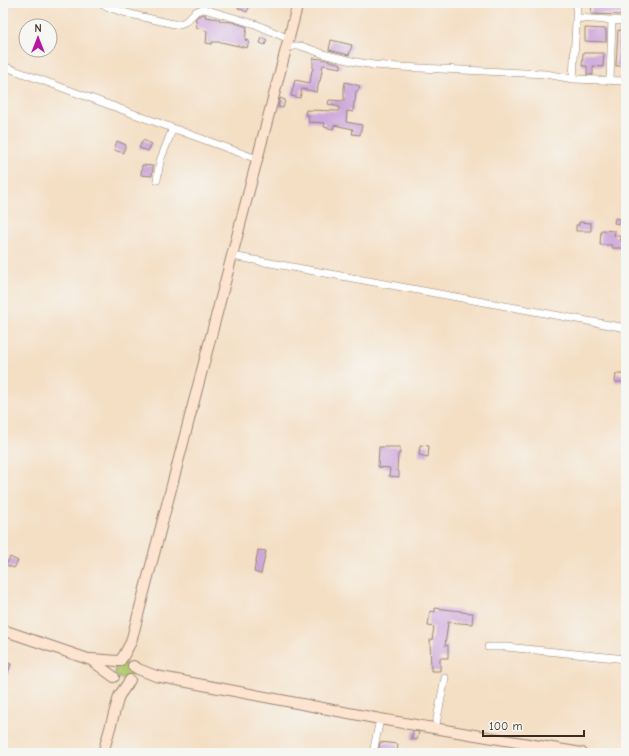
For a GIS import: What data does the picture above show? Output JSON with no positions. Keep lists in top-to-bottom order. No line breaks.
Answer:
{"scale_bar":"100 m","north":"top"}
